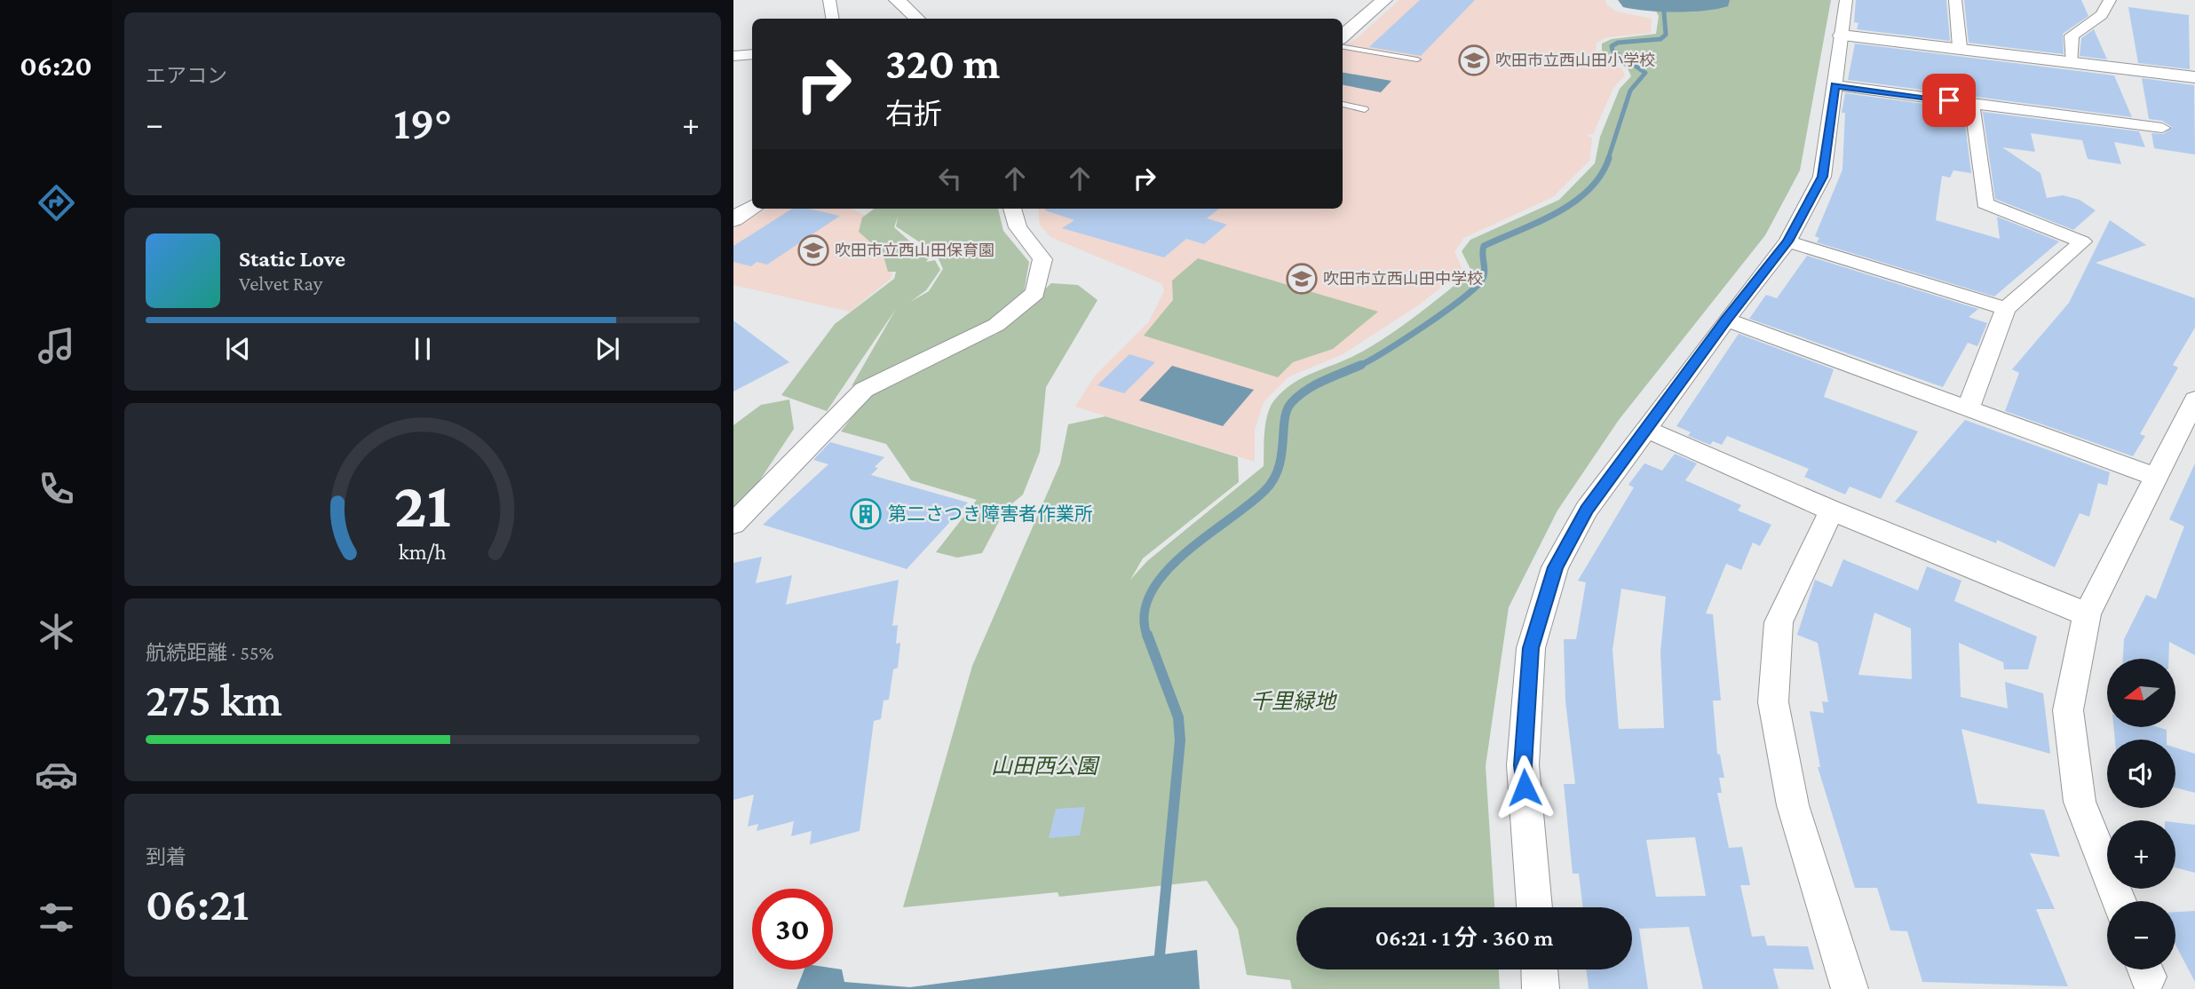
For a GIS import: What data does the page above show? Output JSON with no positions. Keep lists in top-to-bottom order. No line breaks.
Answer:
{"parks":["千里緑地","山田西公園"],"places":{"school or university":["吹田市立西山田小学校","吹田市立西山田保育園","吹田市立西山田中学校"],"building":["第二さつき障害者作業所"]},"north":"left","page":{"tabs":"06:20","tile":["エアコン",["航続距離 · 55%","275 km"],["到着","06:21"]],"turn":["320 m","右折"],"heat":["−","19°","+"],"song":["Static Love","Velvet Ray"],"map_buttons":["+","−"],"limit":"30","trip":"06:21 · 1 分 · 360 m","gauge":["21","km/h"]}}
